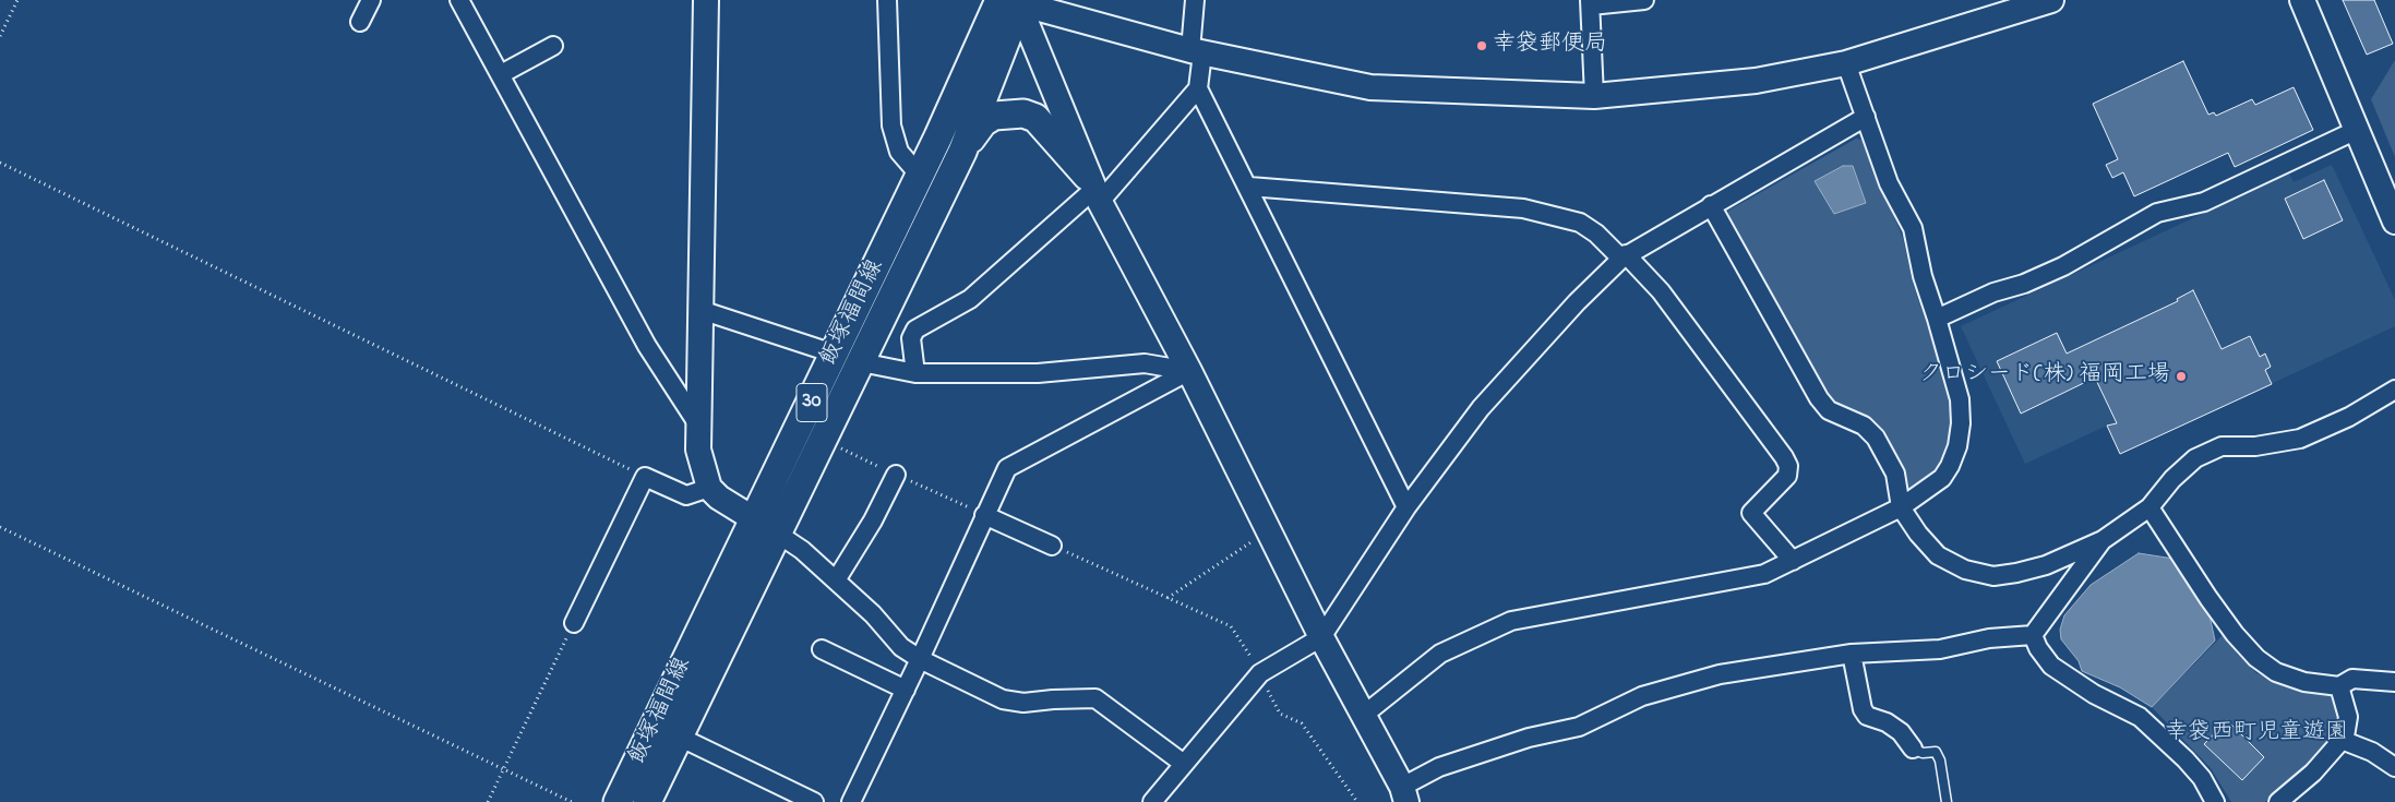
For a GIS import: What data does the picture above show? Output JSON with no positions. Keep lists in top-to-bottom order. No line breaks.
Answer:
{"streets":{"main road":["飯塚福間線","30"]},"parks":["幸袋西町児童遊園"],"places":["幸袋郵便局","クロシード(株) 福岡工場"]}
